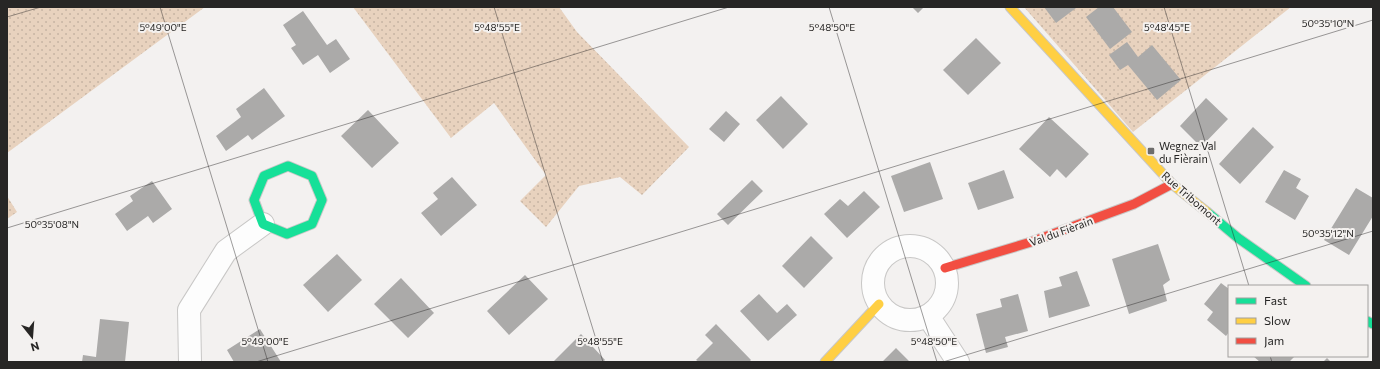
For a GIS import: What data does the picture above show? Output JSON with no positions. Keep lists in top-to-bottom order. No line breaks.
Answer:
{"streets":{"street":["Rue Tribomont","Val du Fièrain"]},"crossings":[["Rue Tribomont","Val du Fièrain"]],"places":{"transit":["Wegnez Val du Fièrain"]},"legend":["Fast","Slow","Jam"],"north":"bottom","coordinates":["50°35'10\"N","5°49'00\"E","5°48'55\"E","5°48'50\"E","5°48'45\"E","50°35'08\"N","50°35'12\"N"]}
